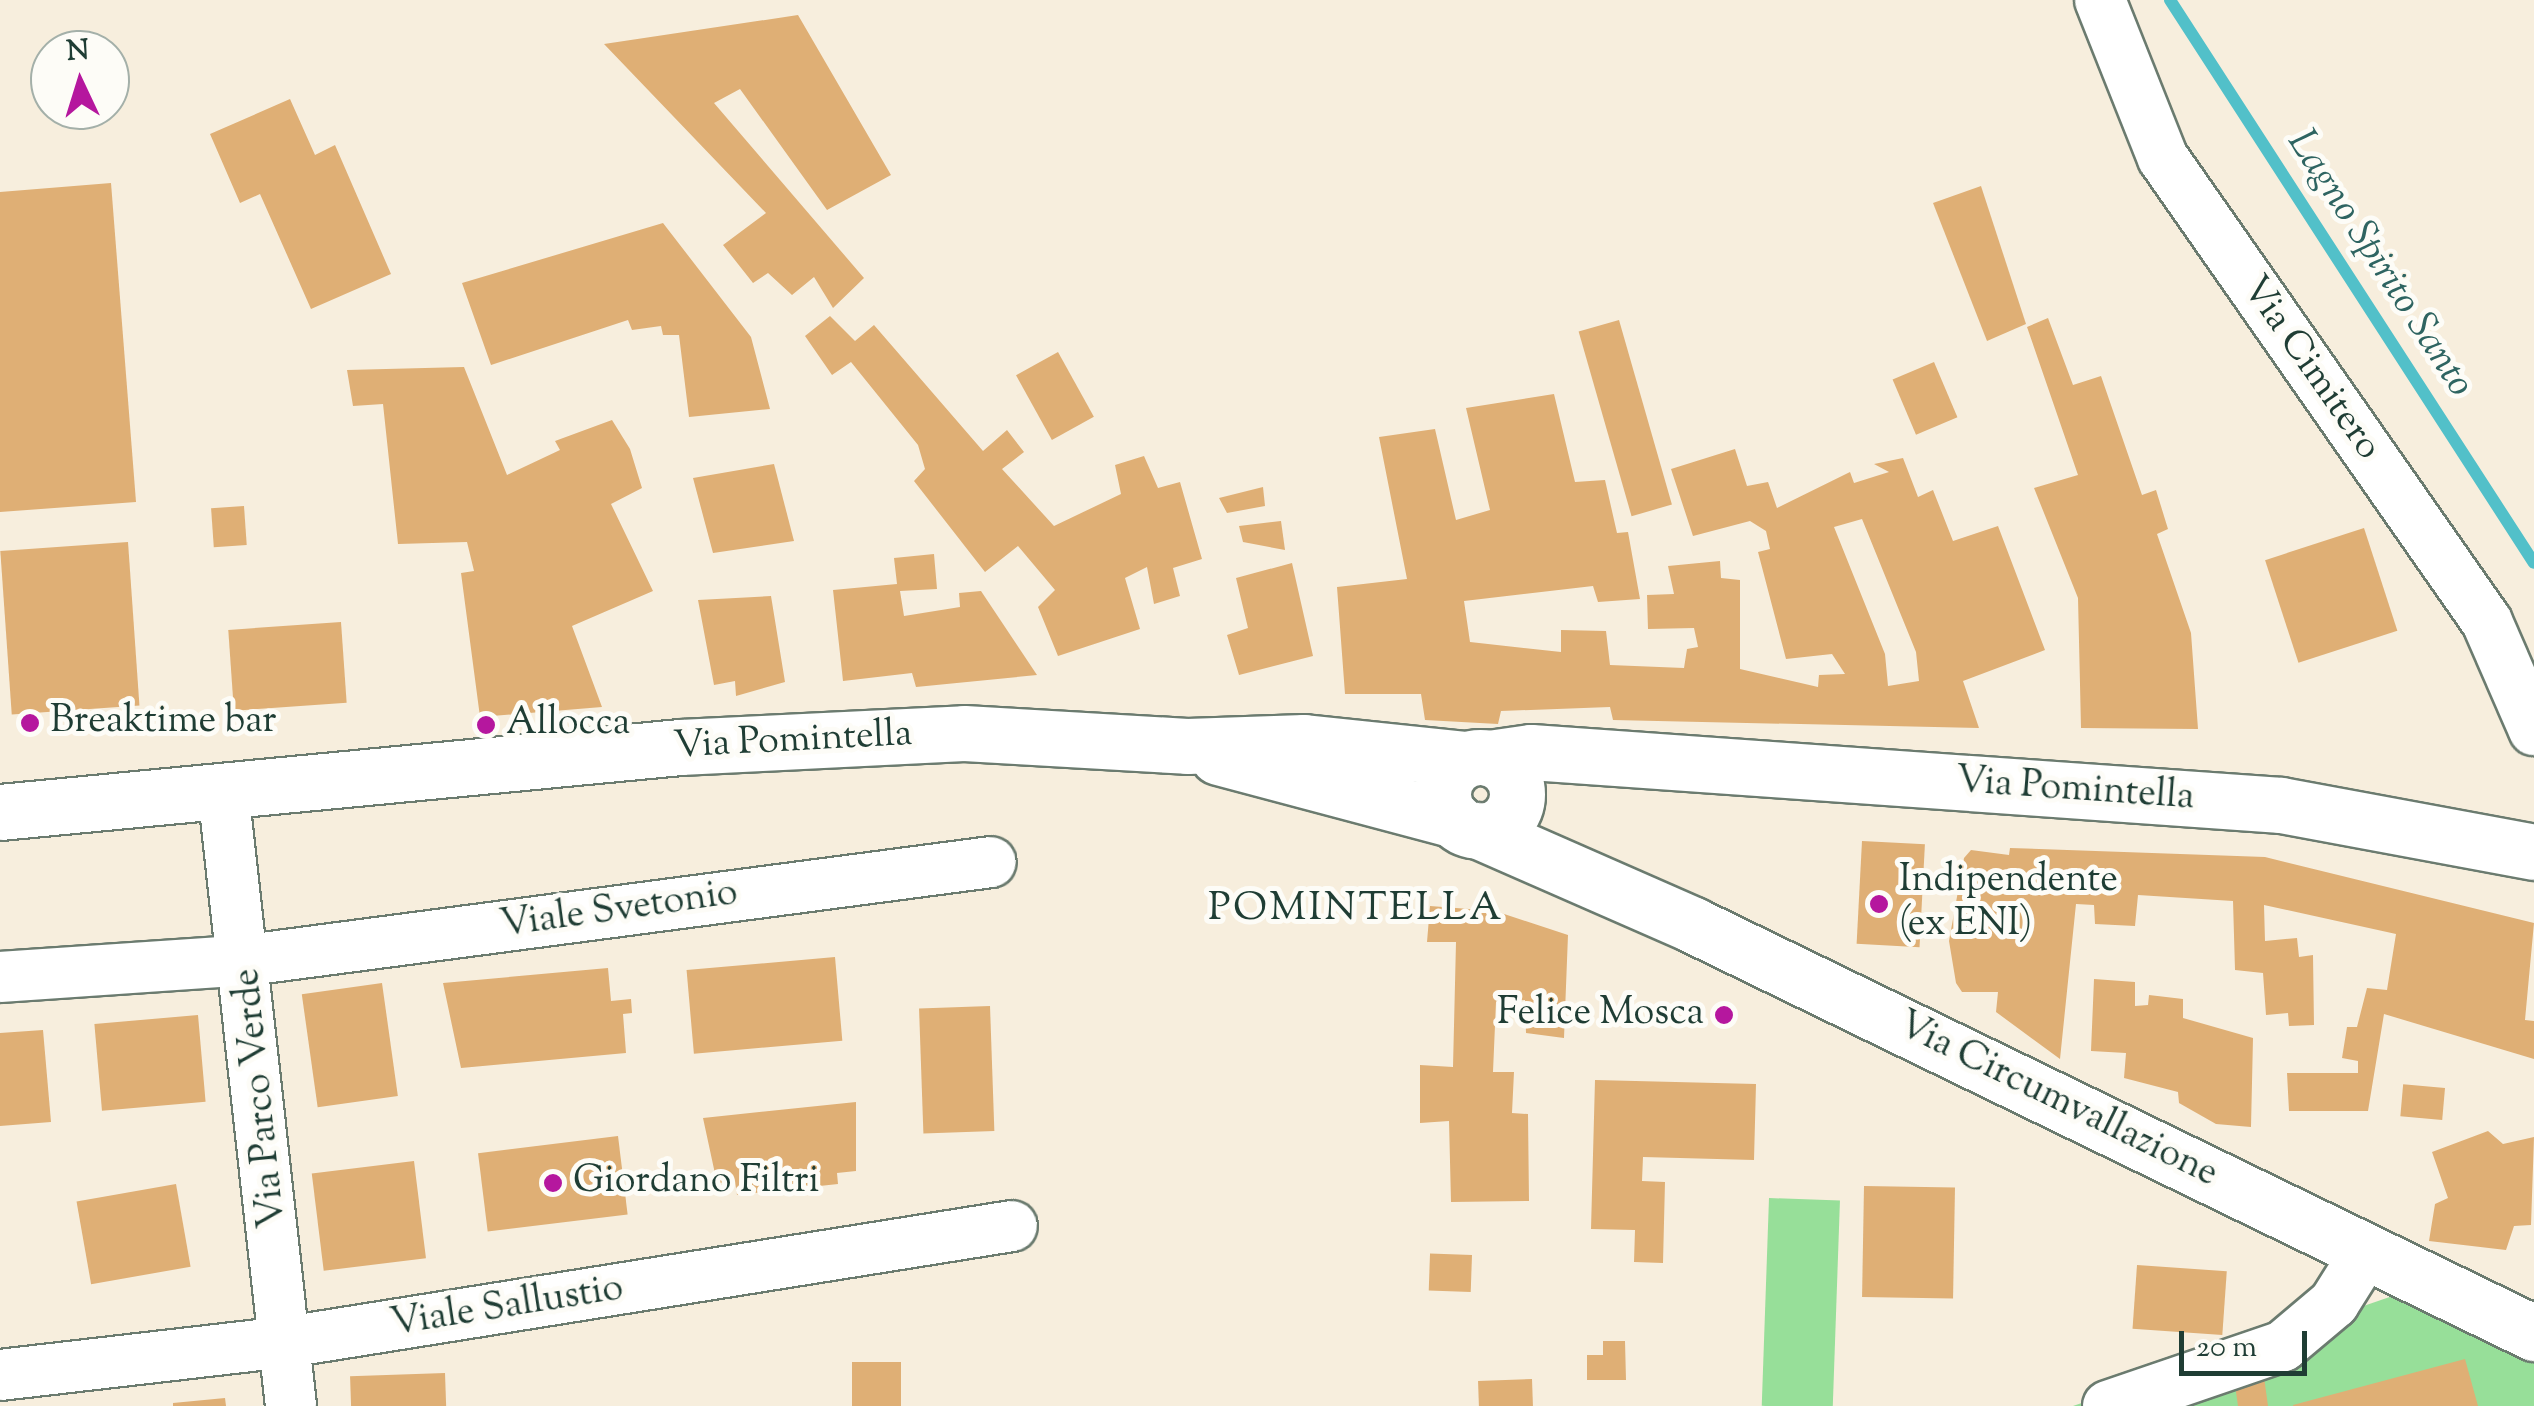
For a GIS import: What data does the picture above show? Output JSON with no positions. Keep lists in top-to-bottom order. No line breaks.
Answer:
{"streets":{"main road":["Via Pomintella","Via Circumvallazione"],"street":["Via Cimitero","Viale Svetonio","Via Parco Verde","Viale Sallustio"]},"crossings":[["Via Pomintella","Via Parco Verde"],["Via Pomintella","Via Circumvallazione"],["Viale Svetonio","Via Parco Verde"],["Via Parco Verde","Viale Sallustio"]],"districts":["POMINTELLA"],"water":["Lagno Spirito Santo"],"places":["Breaktime bar","Allocca","Indipendente (ex ENI)","Felice Mosca","Giordano Filtri"],"scale_bar":"20 m","north":"top"}
